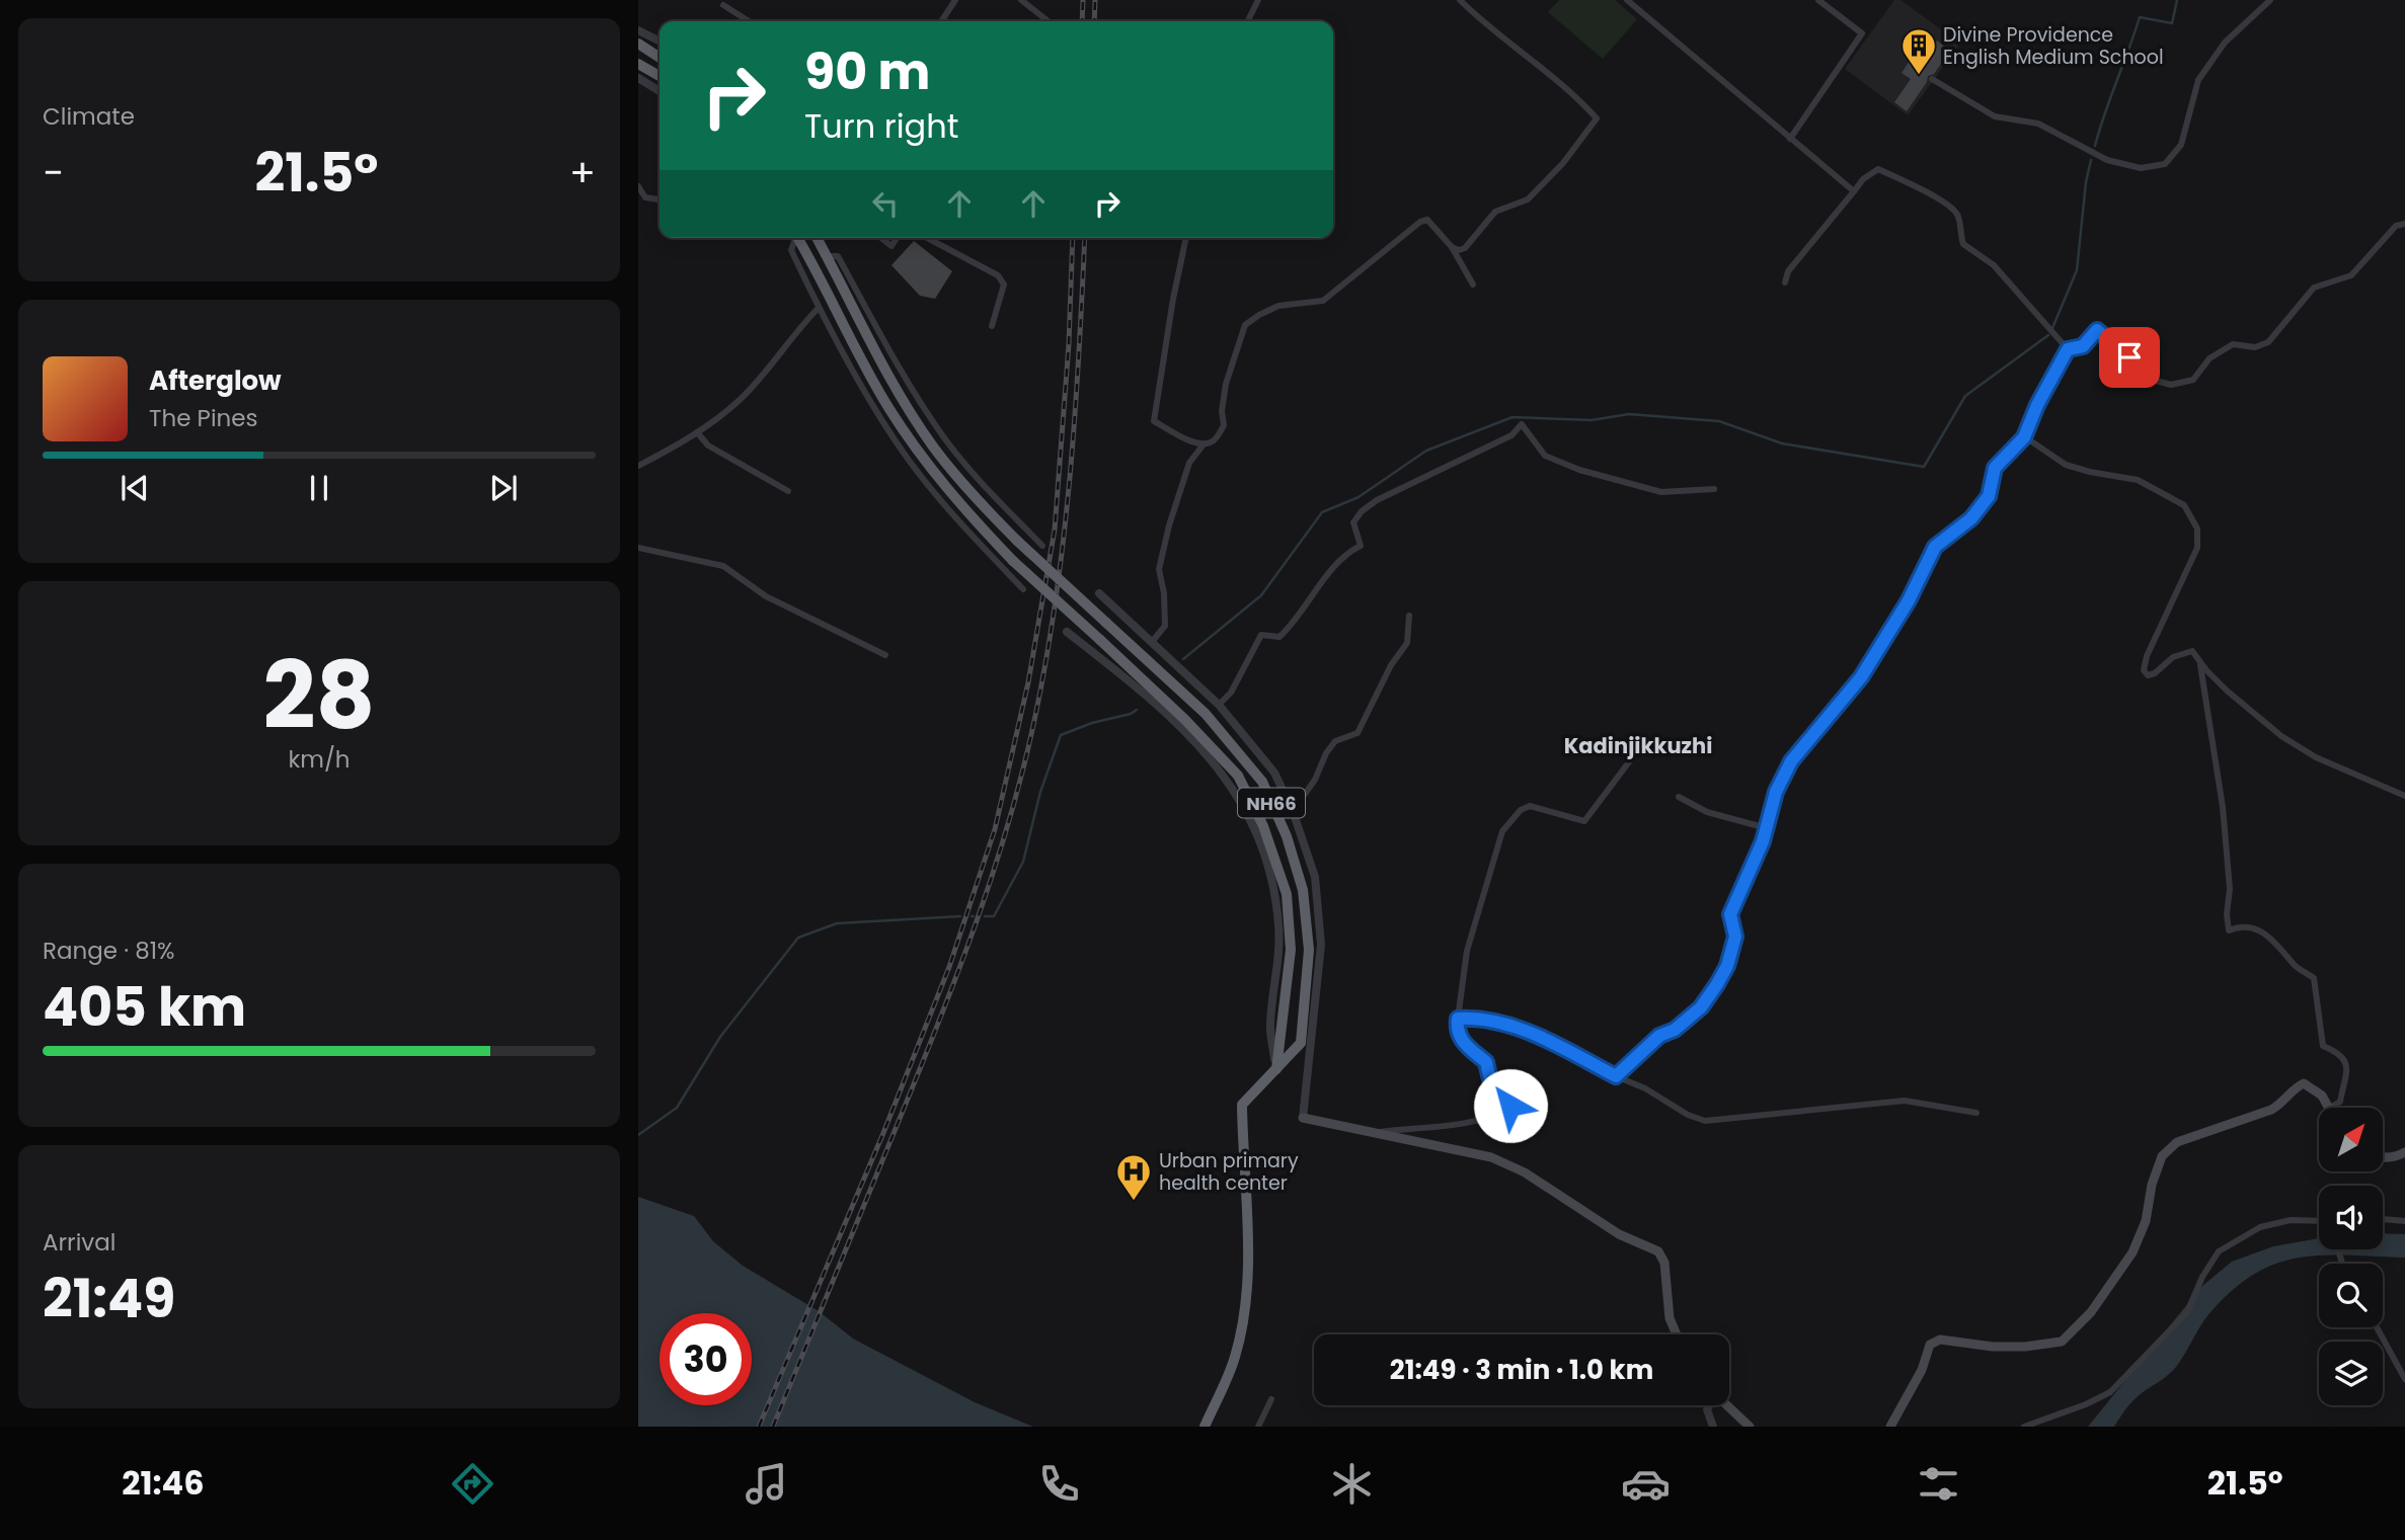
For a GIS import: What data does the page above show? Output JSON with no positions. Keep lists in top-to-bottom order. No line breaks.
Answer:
{"streets":{"highway":["NH66"]},"districts":["Kadinjikkuzhi"],"places":{"building":["Divine Providence English Medium School"],"hospital":["Urban primary health center"]},"north":"top right","page":{"tile":["Climate",["28","km/h"],["Range · 81%","405 km"],["Arrival","21:49"]],"turn":["90 m","Turn right"],"heat":["−","21.5°","+"],"song":["Afterglow","The Pines"],"limit":"30","trip":"21:49 · 3 min · 1.0 km","tabs":["21:46","21.5°"]}}
